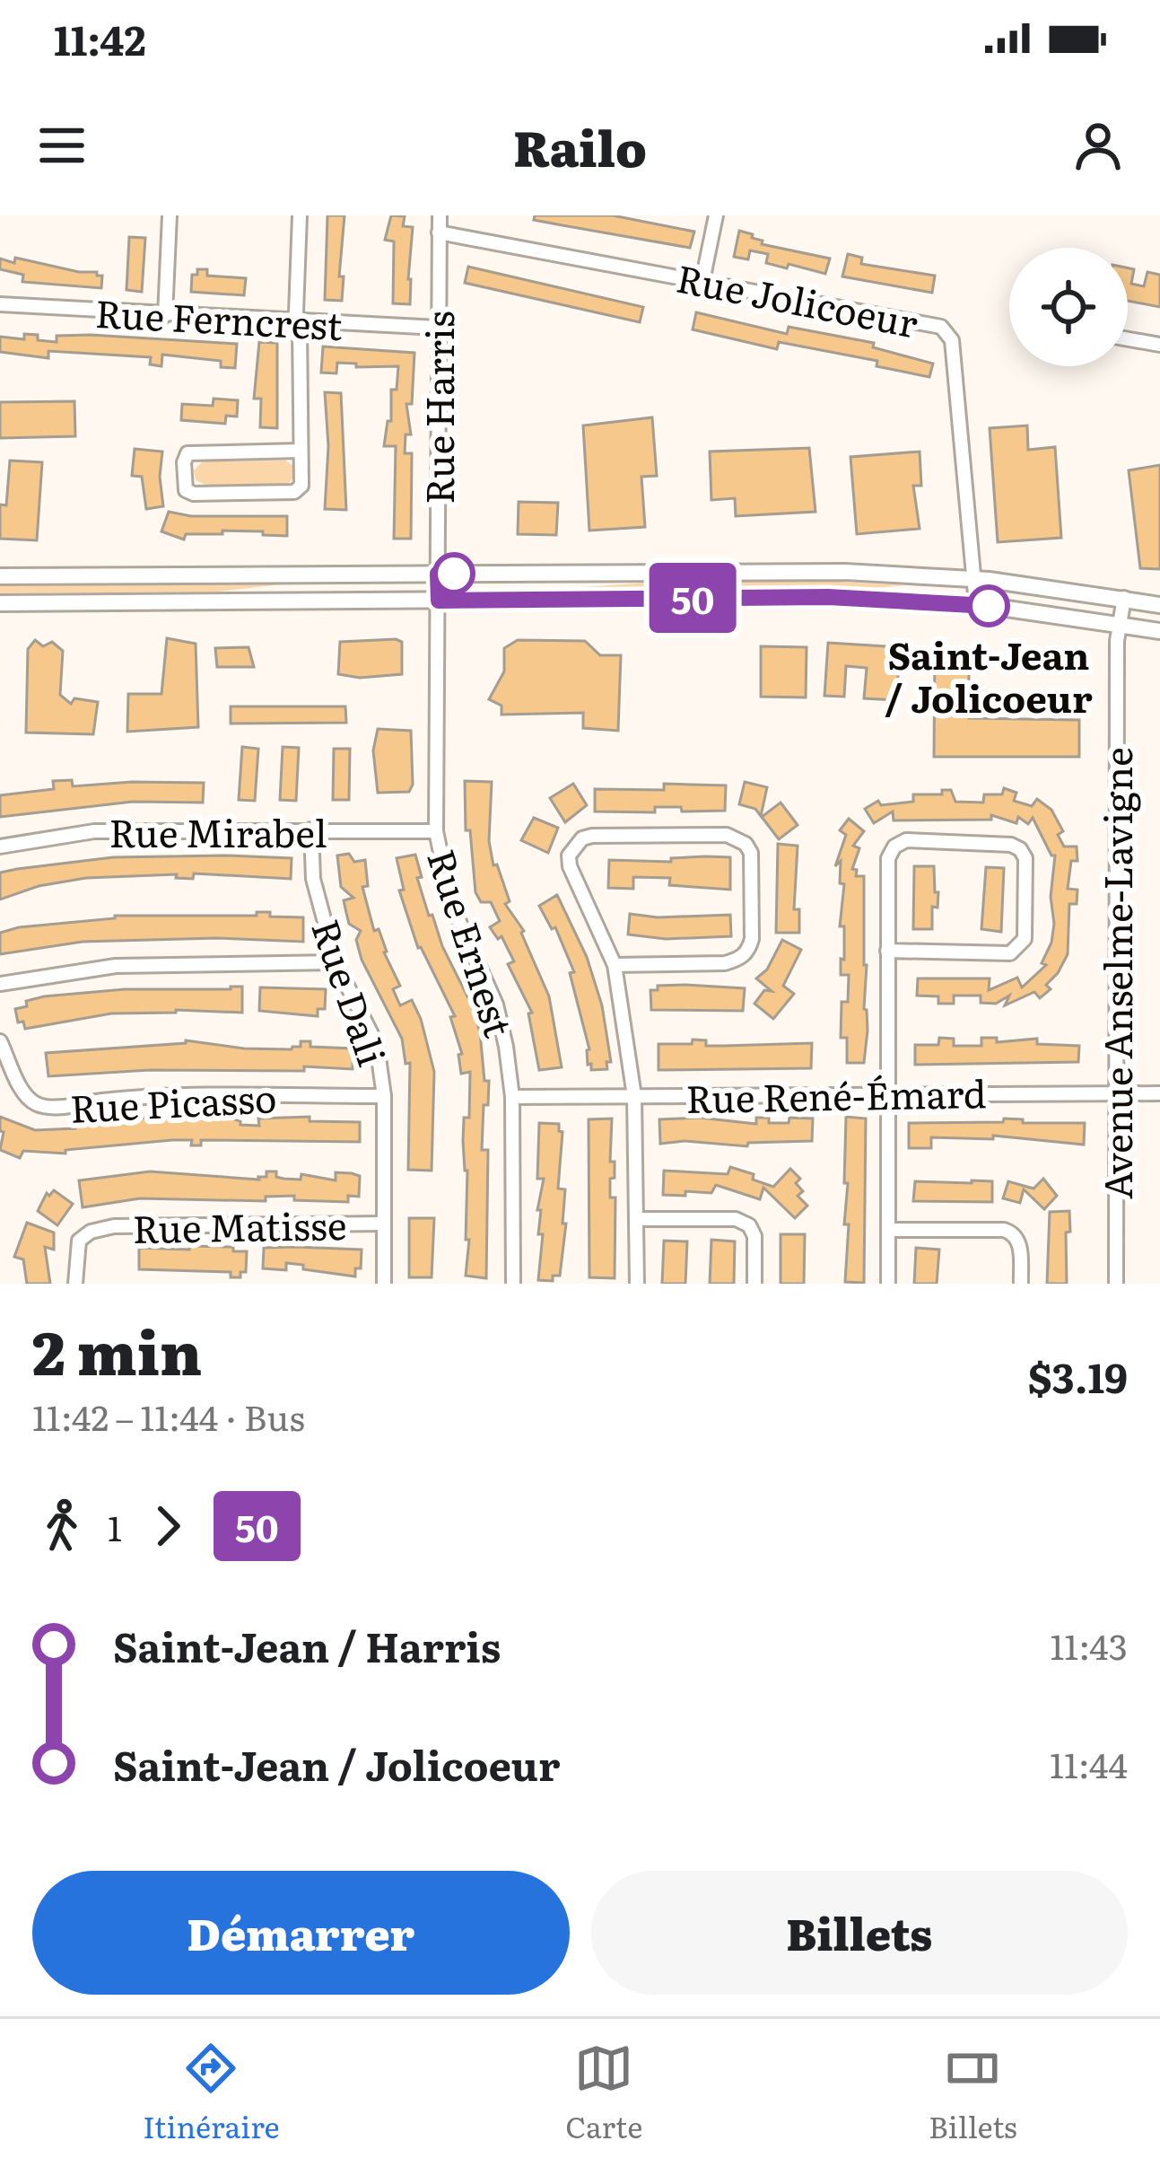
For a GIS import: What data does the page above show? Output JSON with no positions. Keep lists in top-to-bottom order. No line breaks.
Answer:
{"streets":{"street":["Rue Jolicoeur","Rue Ferncrest","Rue Harris","Rue Mirabel","Rue Ernest","Avenue Anselme-Lavigne","Rue Dali","Rue René-Émard","Rue Picasso","Rue Matisse"]},"crossings":[["Rue Jolicoeur","Rue Harris"],["Rue Ferncrest","Rue Harris"],["Rue Harris","Rue Ernest"],["Rue Mirabel","Rue Ernest"],["Rue Mirabel","Rue Dali"],["Rue Ernest","Rue René-Émard"],["Avenue Anselme-Lavigne","Rue René-Émard"],["Rue Dali","Rue Picasso"],["Rue Dali","Rue Matisse"]],"places":["Saint-Jean / Jolicoeur"],"lines":["bus line 50"],"page":{"status":"11:42","header":"Railo","on_map":"50","heading":["2 min","11:42 – 11:44 · Bus","$3.19"],"legs":["1","50"],"list":[{"name":"Saint-Jean / Harris","value":"11:43"},{"name":"Saint-Jean / Jolicoeur","value":"11:44"}],"buttons":["Démarrer","Billets"],"tabs":["Itinéraire","Carte","Billets"]}}
